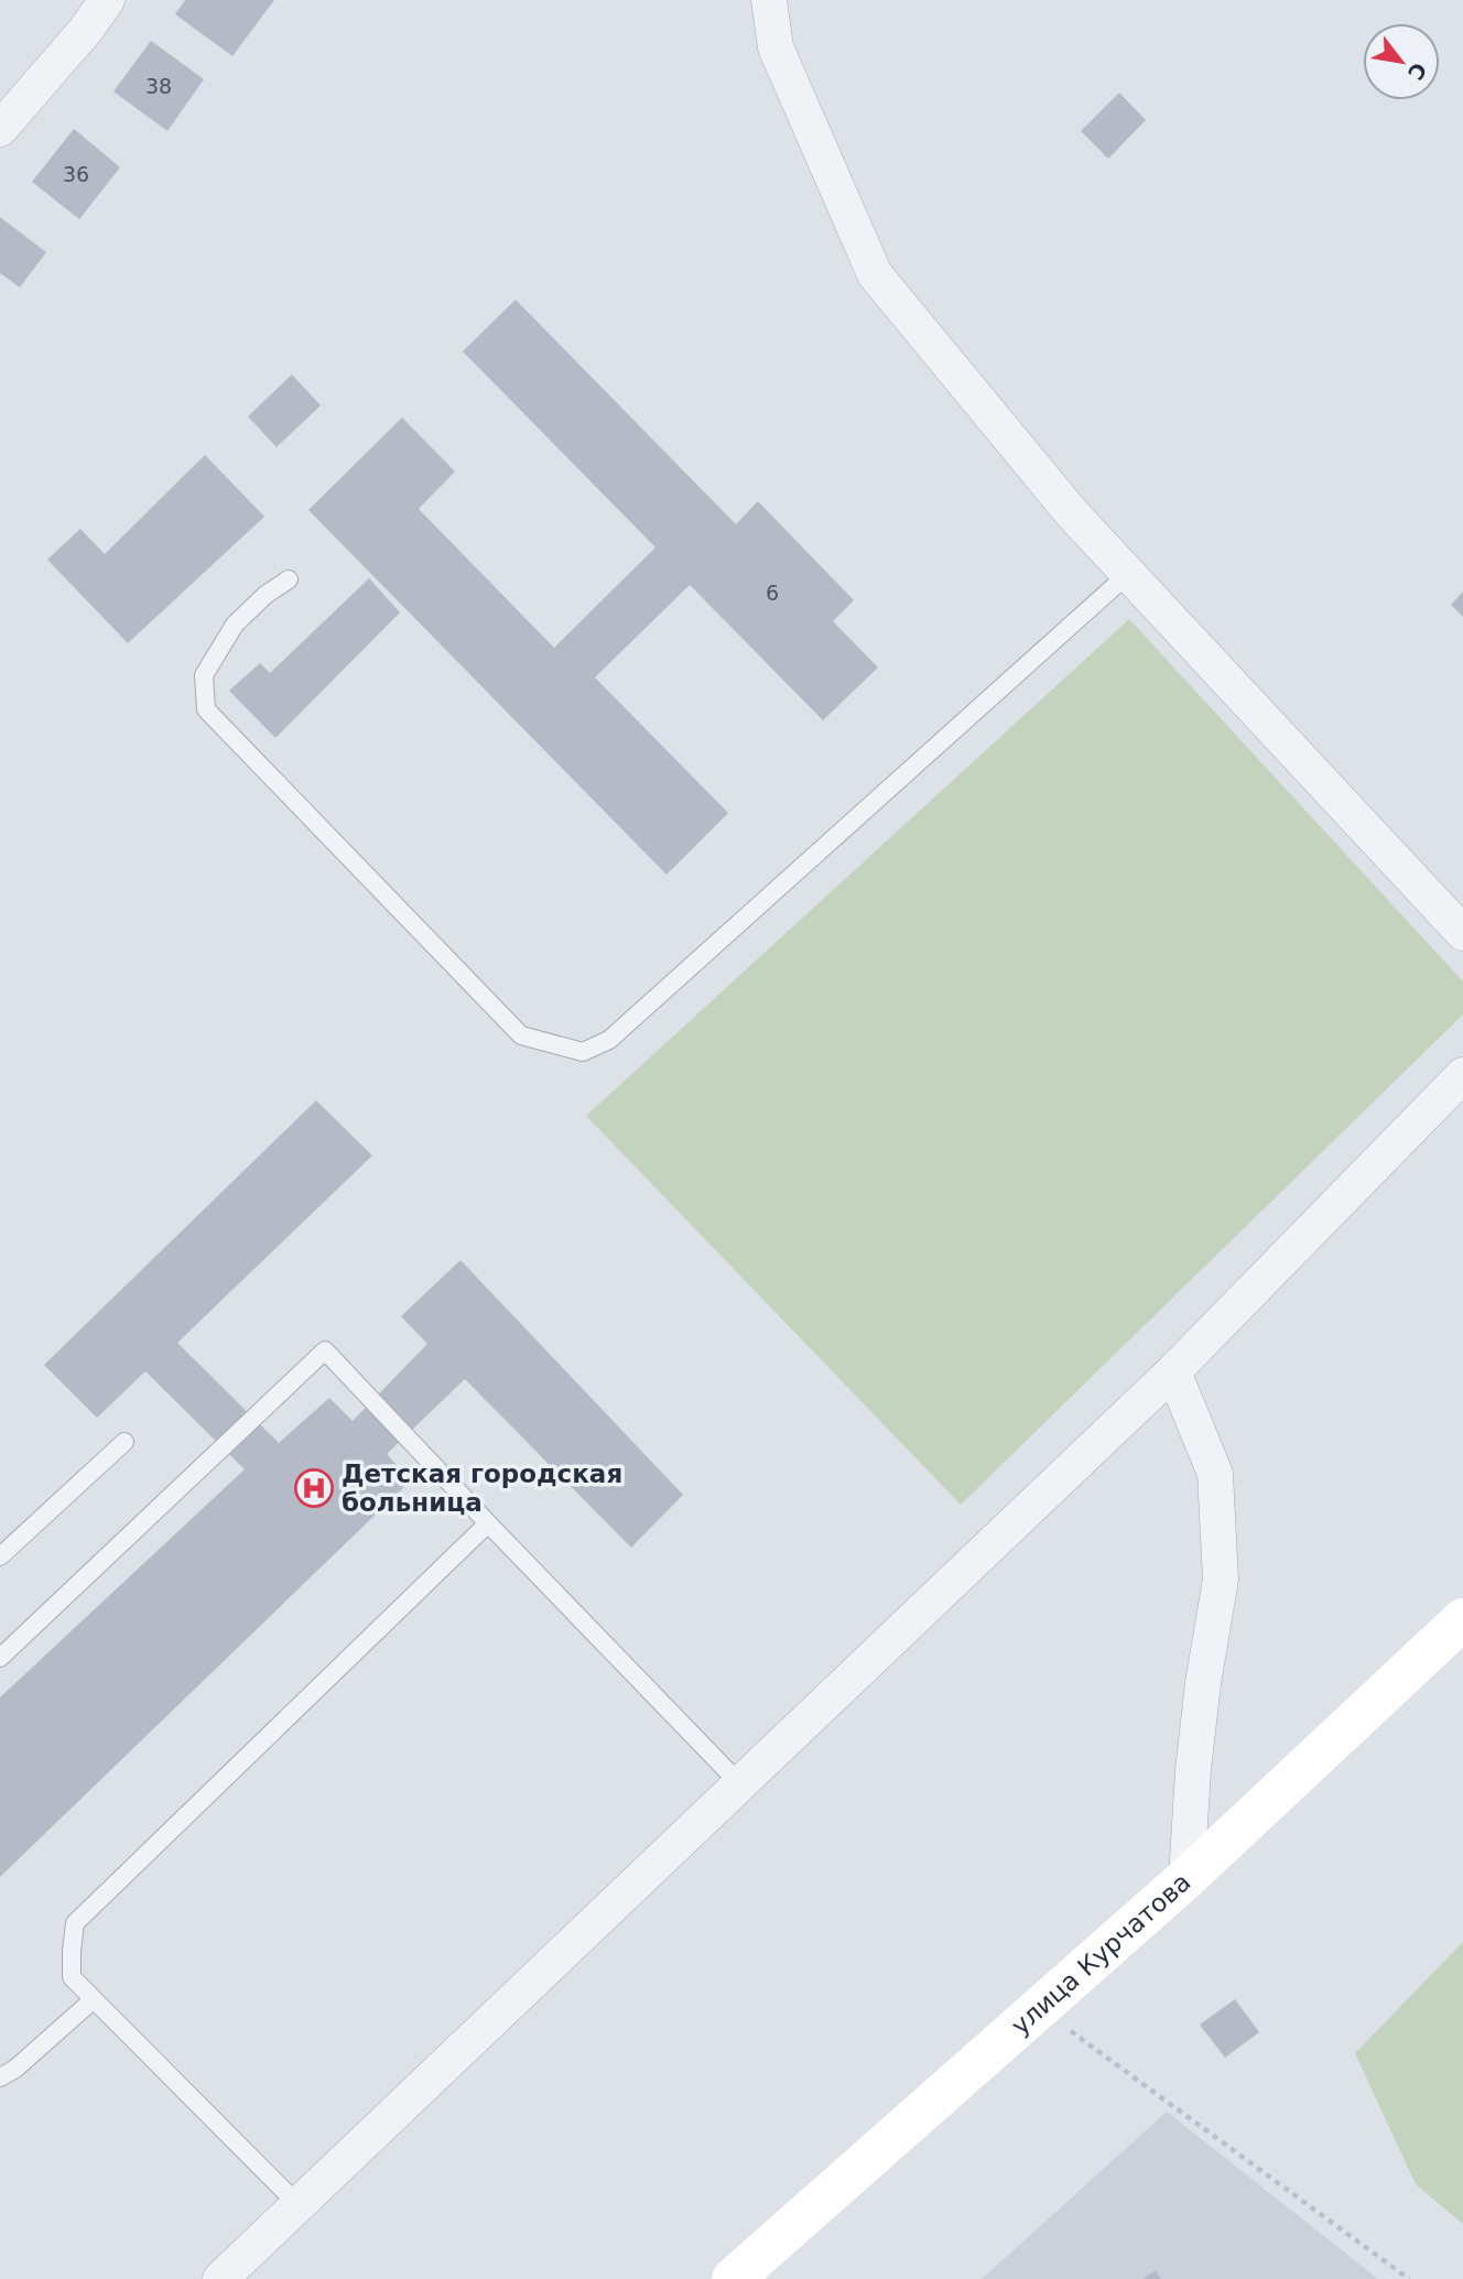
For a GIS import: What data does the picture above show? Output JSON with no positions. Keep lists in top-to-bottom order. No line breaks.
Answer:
{"streets":{"main road":["улица Курчатова"]},"places":{"hospital":["Детская городская больница"]},"house_numbers":["38","36","6"],"north":"bottom right"}
